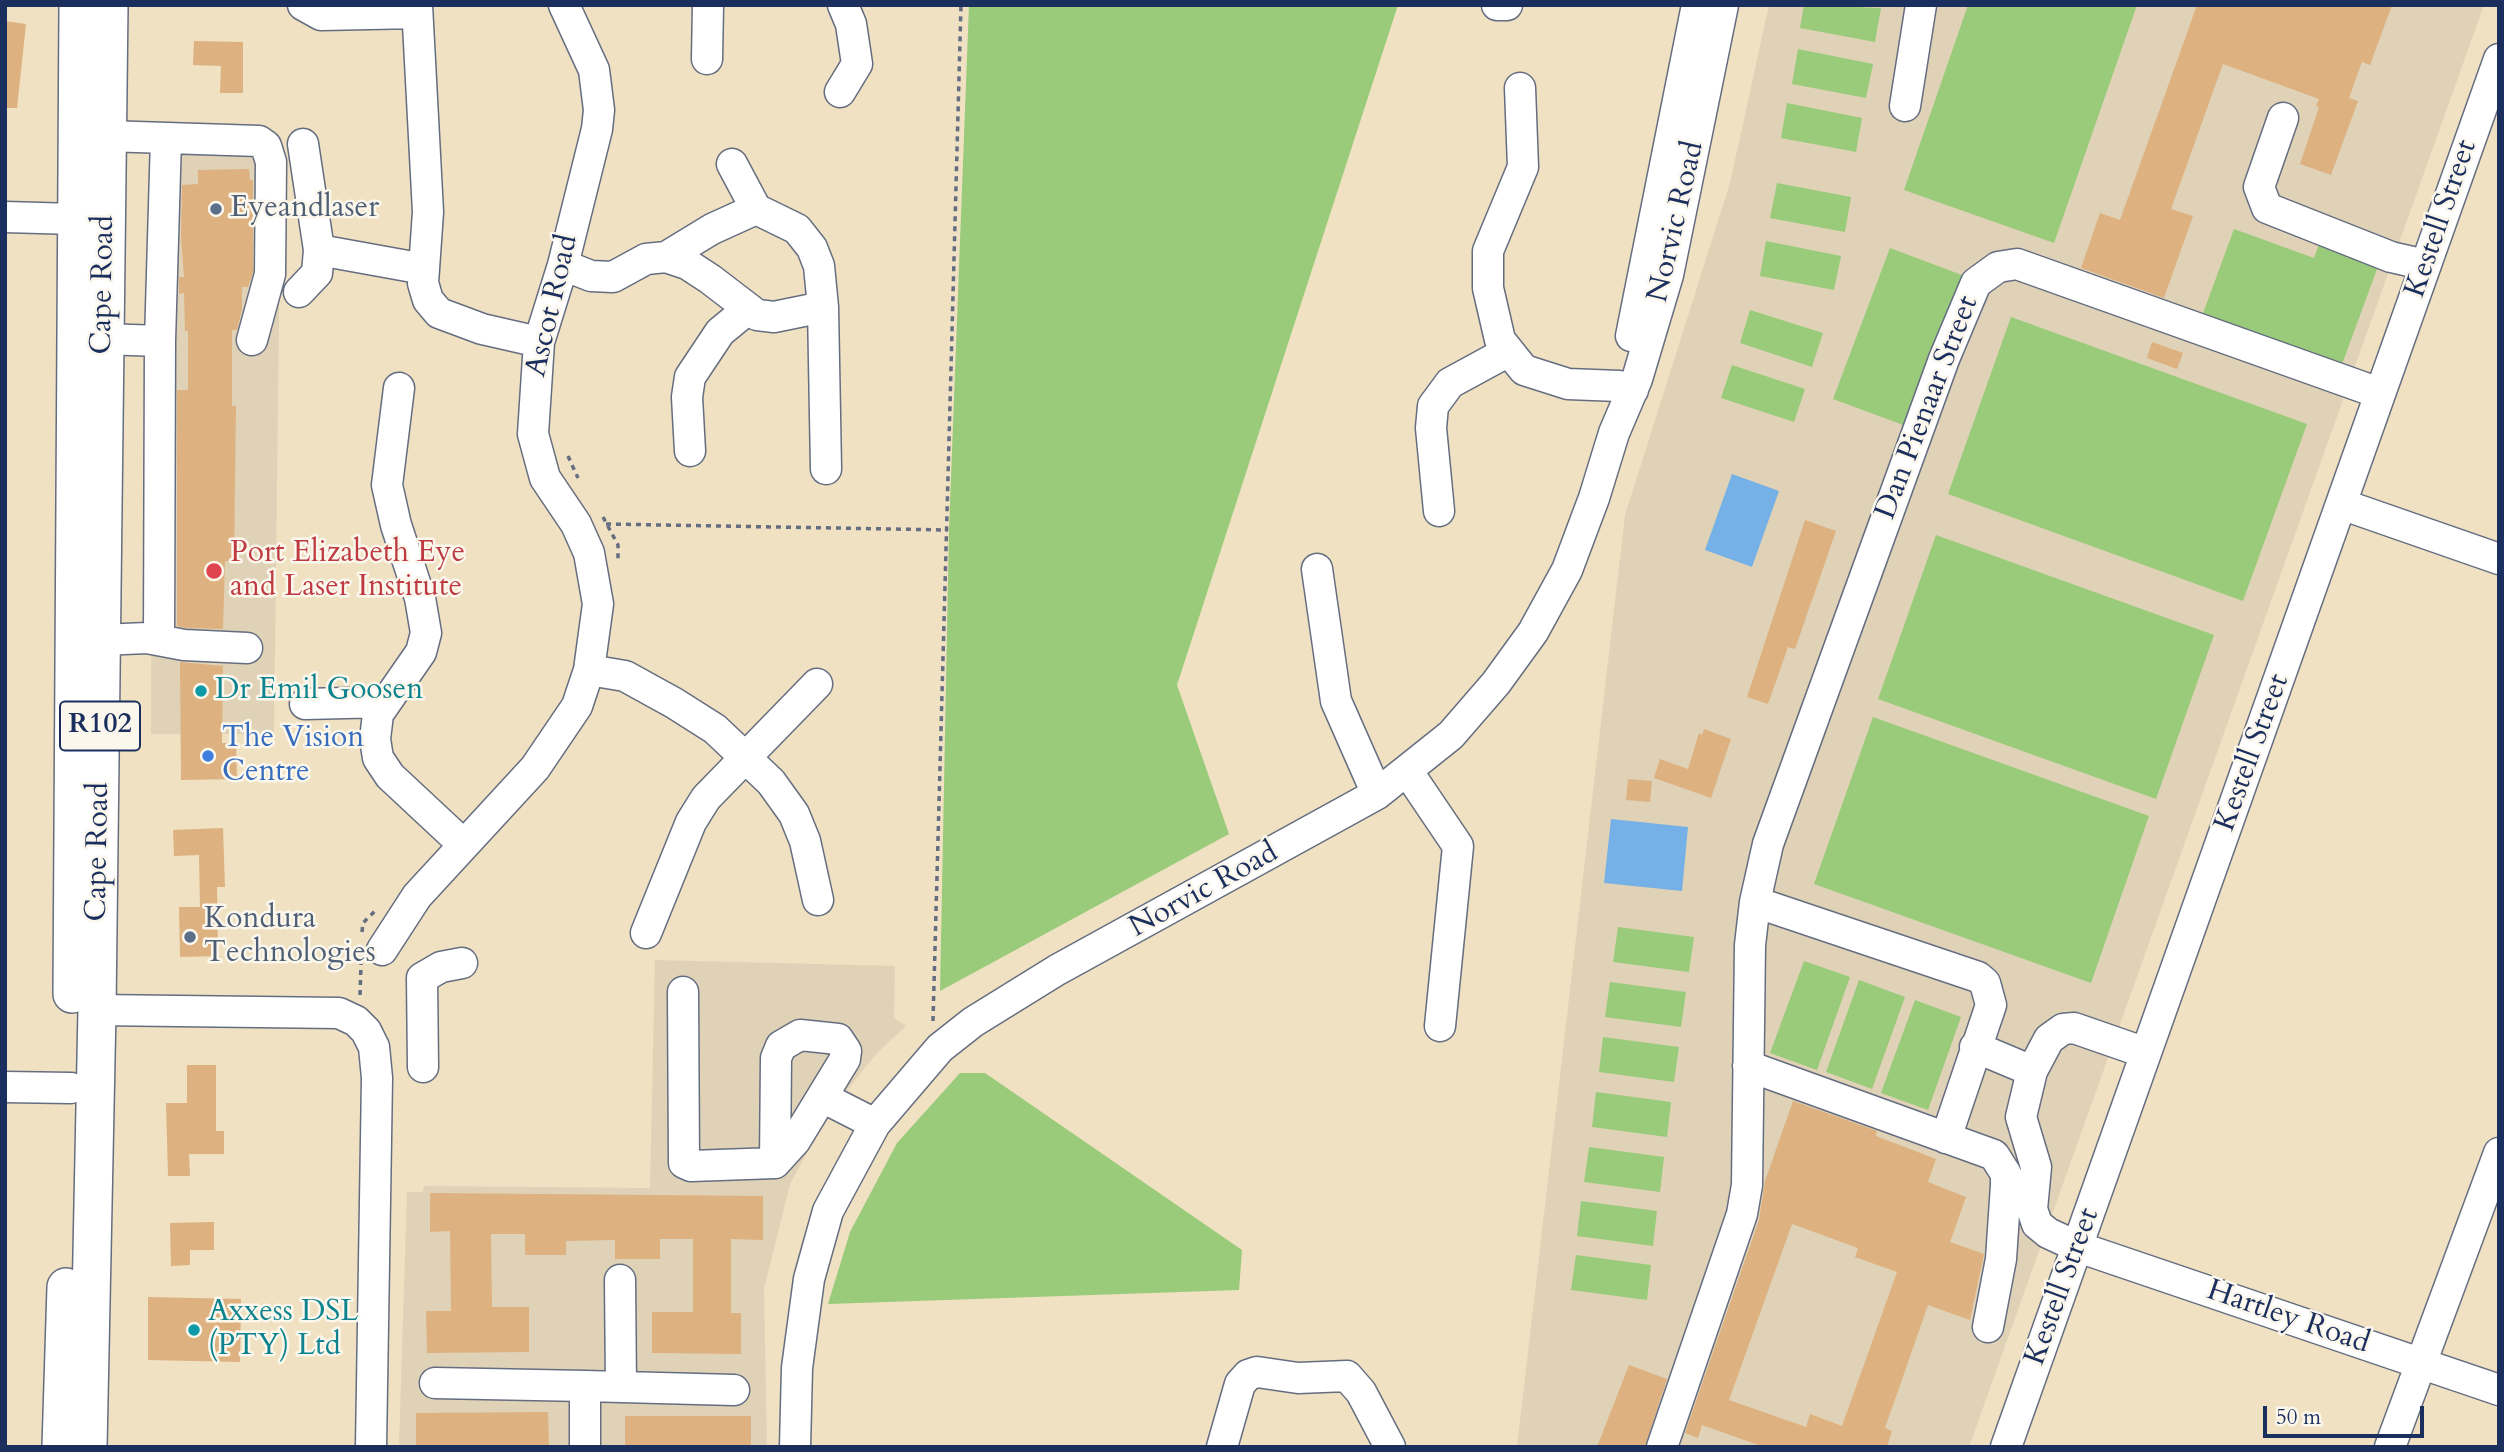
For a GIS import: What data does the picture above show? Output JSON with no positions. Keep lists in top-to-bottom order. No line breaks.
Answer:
{"streets":{"main road":["Cape Road","R102"],"street":["Kestell Street","Norvic Road","Ascot Road","Dan Pienaar Street","Hartley Road"]},"crossings":[["Kestell Street","Dan Pienaar Street"],["Kestell Street","Hartley Road"]],"places":["Eyeandlaser","Port Elizabeth Eye and Laser Institute","Dr Emil Goosen","The Vision Centre","Kondura Technologies","Axxess DSL (PTY) Ltd"],"scale_bar":"50 m"}
